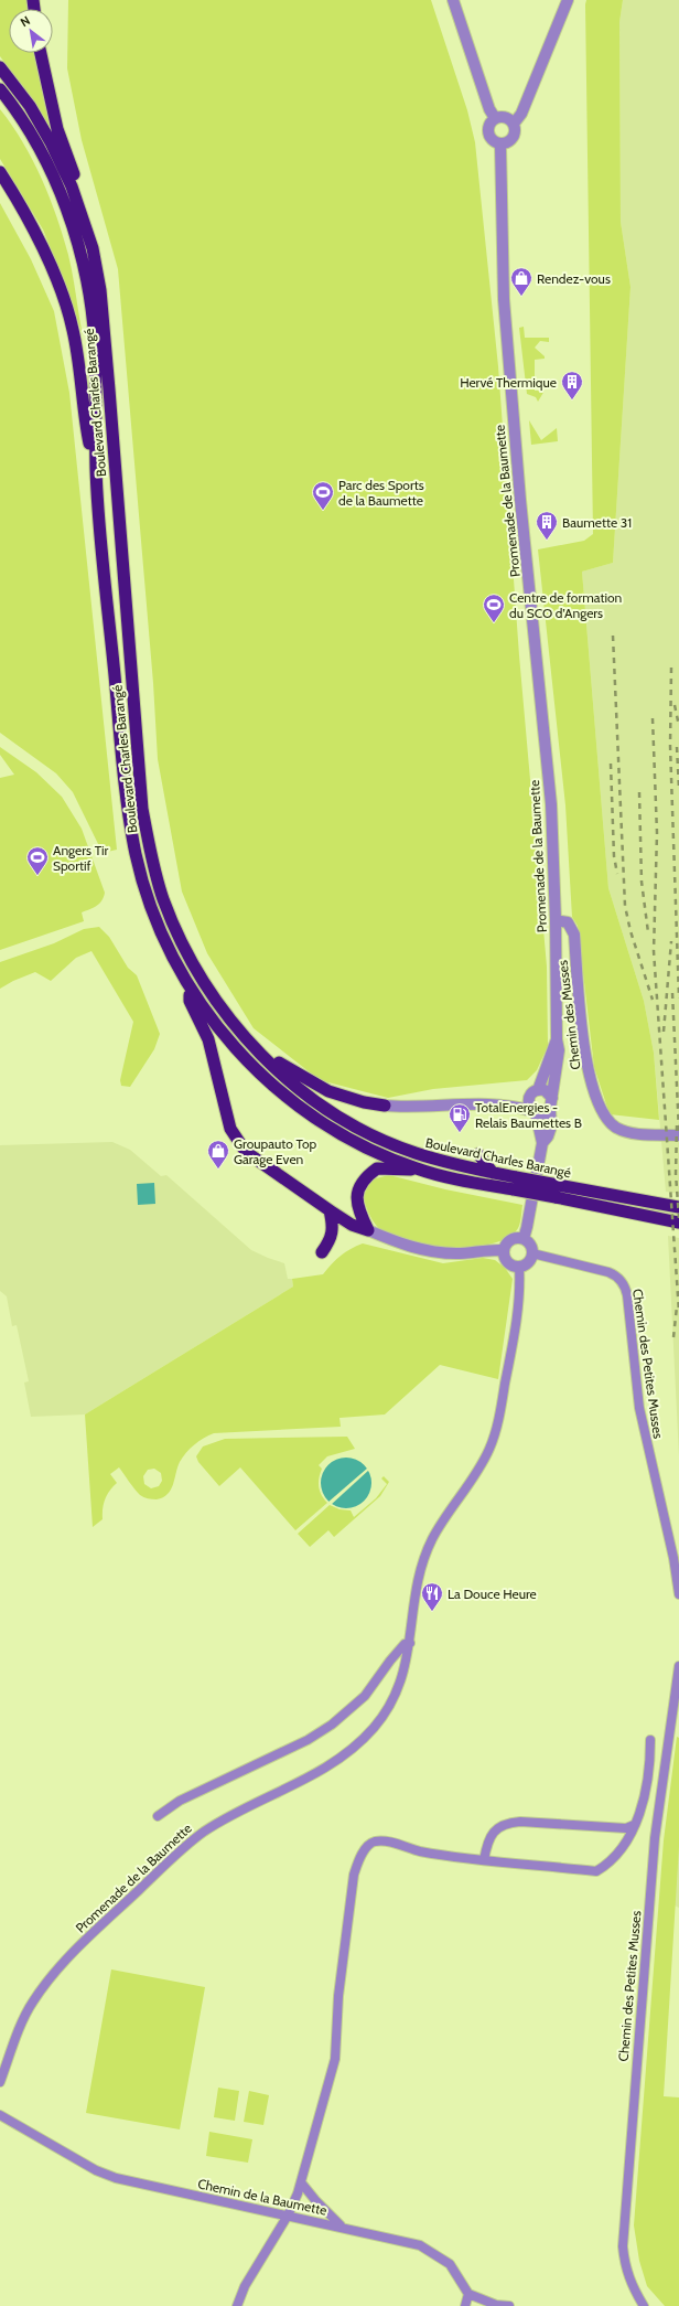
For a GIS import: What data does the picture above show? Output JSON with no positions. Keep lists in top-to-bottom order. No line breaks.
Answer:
{"streets":{"highway":["Boulevard Charles Barangé"],"street":["Promenade de la Baumette","Chemin des Musses","Chemin des Petites Musses","Chemin de la Baumette"]},"crossings":[["Promenade de la Baumette","Chemin des Musses"],["Promenade de la Baumette","Chemin des Petites Musses"]],"places":{"shop":["Rendez-vous","Groupauto Top Garage Even"],"building":["Hervé Thermique","Baumette 31"],"sports":["Parc des Sports de la Baumette","Centre de formation du SCO d’Angers","Angers Tir Sportif"],"fuel station":["TotalEnergies - Relais Baumettes B"],"restaurant":["La Douce Heure"]},"north":"top left"}
